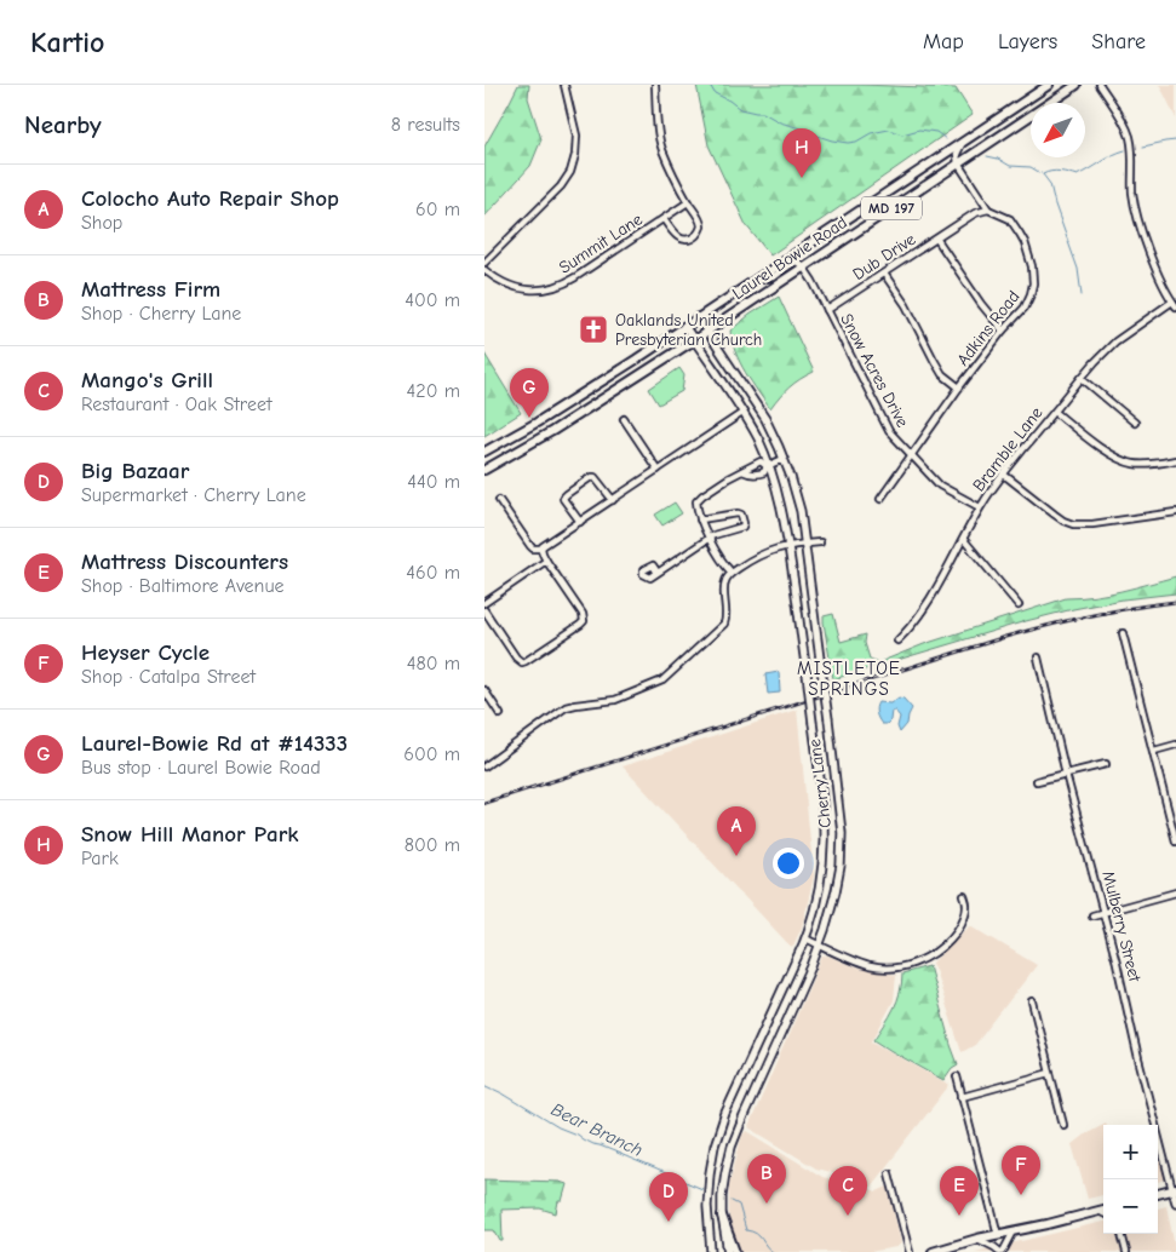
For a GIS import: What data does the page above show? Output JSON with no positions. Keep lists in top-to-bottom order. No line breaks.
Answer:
{"streets":{"main road":["MD 197","Laurel Bowie Road","Cherry Lane","Mulberry Street"],"street":["Summit Lane","Dub Drive","Adkins Road","Snow Acres Drive","Bramble Lane"]},"crossings":[["Dub Drive","Adkins Road"],["Dub Drive","Snow Acres Drive"],["Laurel Bowie Road","Adkins Road"],["Laurel Bowie Road","Snow Acres Drive"],["Laurel Bowie Road","Cherry Lane"],["Adkins Road","Snow Acres Drive"],["Snow Acres Drive","Bramble Lane"]],"districts":["MISTLETOE SPRINGS"],"water":["Bear Branch"],"places":{"church":["Oaklands United Presbyterian Church"]},"north":"bottom left","page":{"header":"Kartio","nav":["Map","Layers","Share"],"heading":["Nearby","8 results"],"pins":["H","G","A","F","B","C","E","D"],"list":[{"mark":"A","name":"Colocho Auto Repair Shop","note":"Shop","value":"60 m"},{"mark":"B","name":"Mattress Firm","note":"Shop · Cherry Lane","value":"400 m"},{"mark":"C","name":"Mango's Grill","note":"Restaurant · Oak Street","value":"420 m"},{"mark":"D","name":"Big Bazaar","note":"Supermarket · Cherry Lane","value":"440 m"},{"mark":"E","name":"Mattress Discounters","note":"Shop · Baltimore Avenue","value":"460 m"},{"mark":"F","name":"Heyser Cycle","note":"Shop · Catalpa Street","value":"480 m"},{"mark":"G","name":"Laurel-Bowie Rd at #14333","note":"Bus stop · Laurel Bowie Road","value":"600 m"},{"mark":"H","name":"Snow Hill Manor Park","note":"Park","value":"800 m"}],"map_buttons":["+","−"]}}
